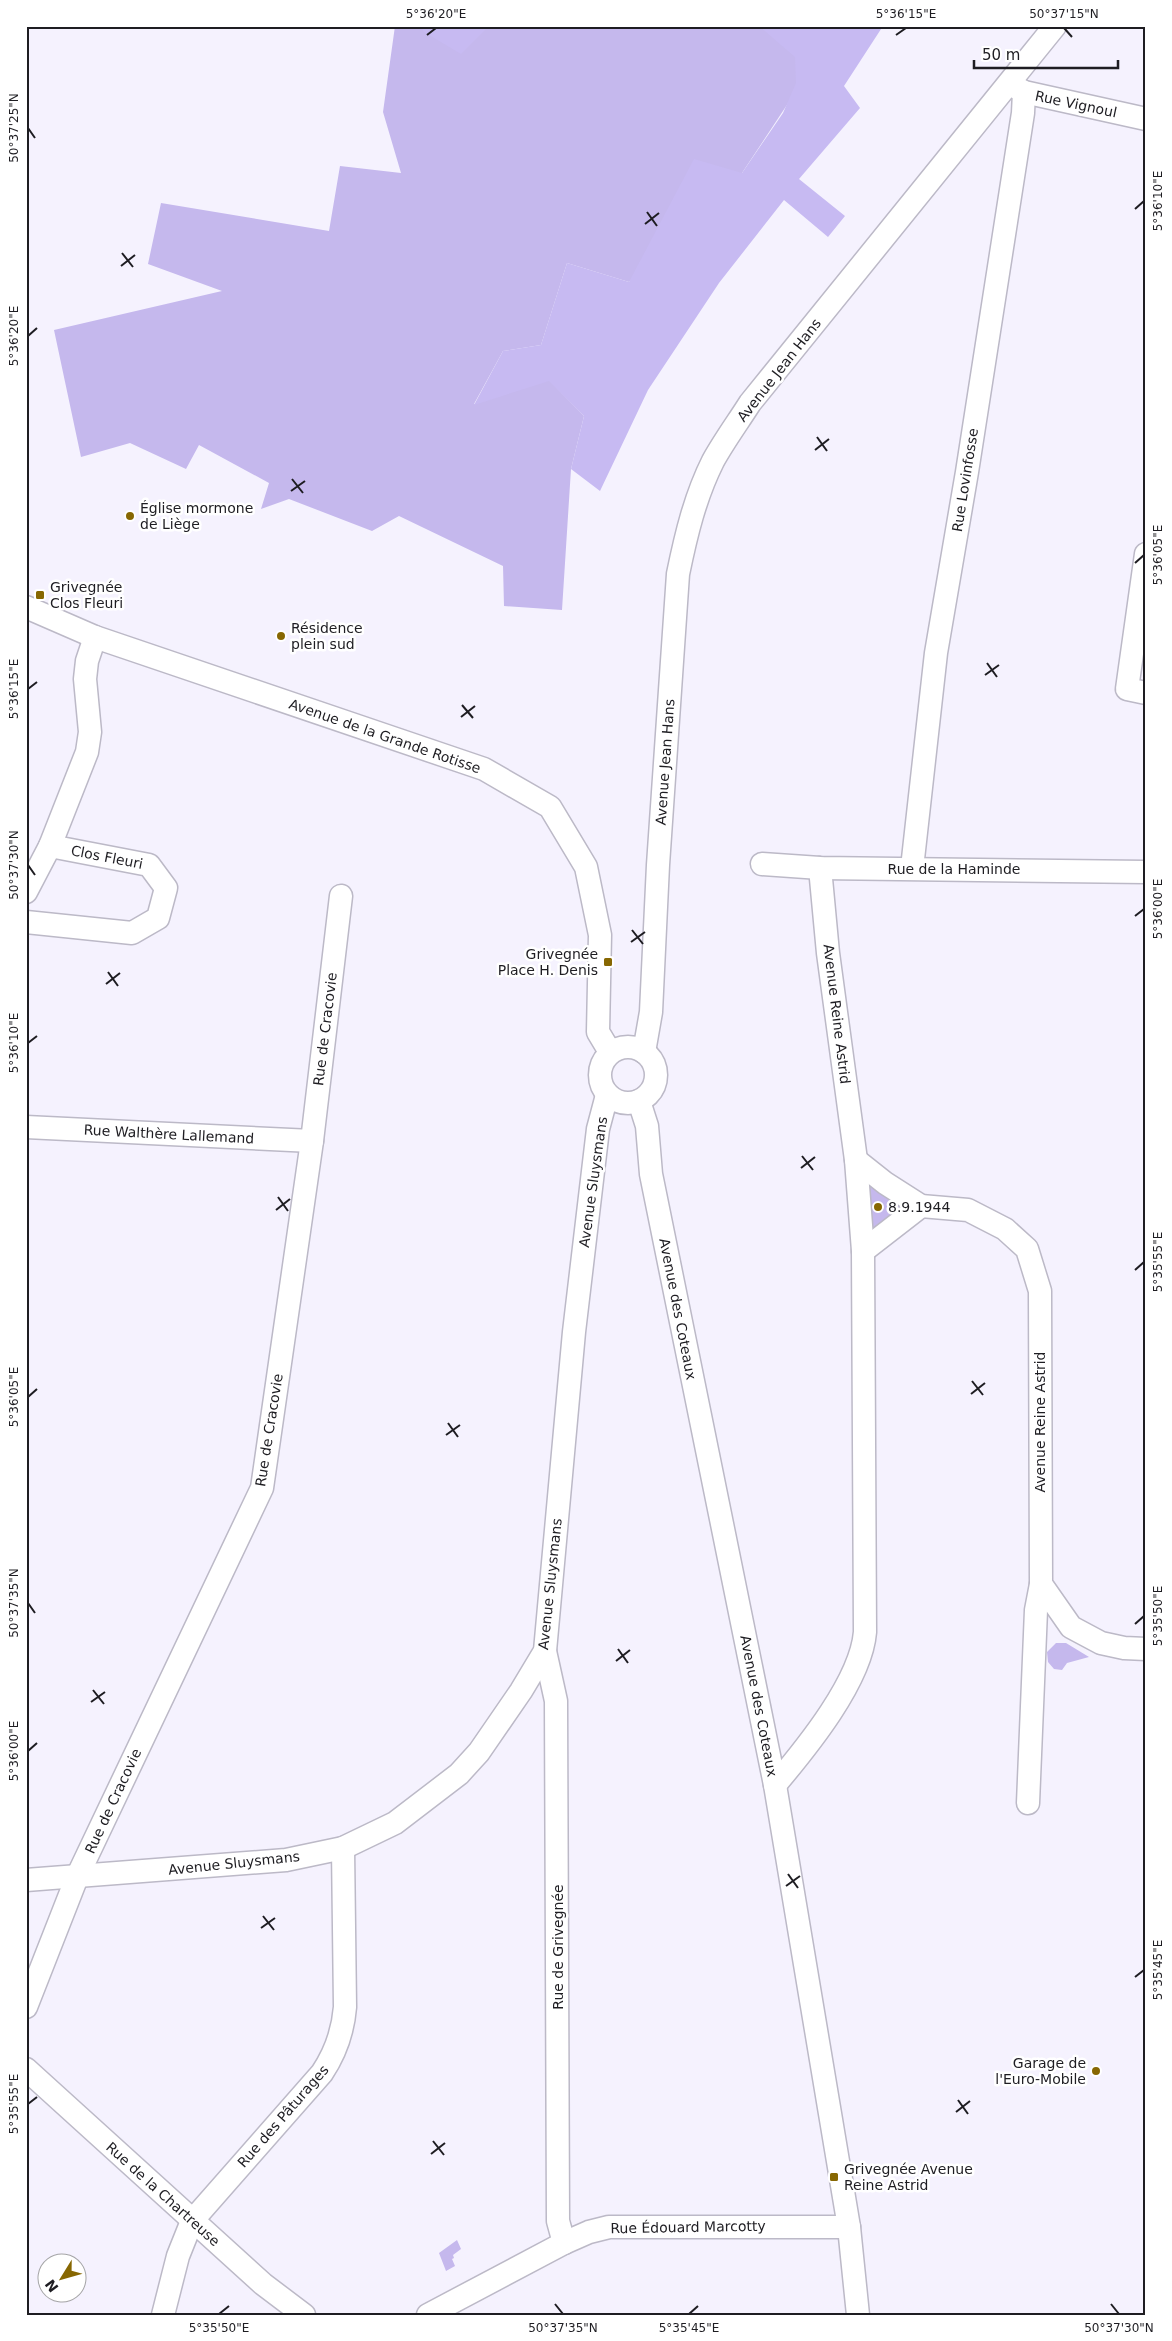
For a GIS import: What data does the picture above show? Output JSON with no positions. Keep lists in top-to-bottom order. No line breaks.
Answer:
{"streets":{"street":["Rue Vignoul","Avenue Jean Hans","Rue Lovinfosse","Avenue de la Grande Rotisse","Clos Fleuri","Rue de la Haminde","Avenue Reine Astrid","Rue de Cracovie","Rue Walthère Lallemand","Avenue Sluysmans","Avenue des Coteaux","Rue de Grivegnée","Rue des Pâturages","Rue de la Chartreuse","Rue Édouard Marcotty"]},"crossings":[["Rue Vignoul","Avenue Jean Hans"],["Rue Vignoul","Rue Lovinfosse"],["Avenue Jean Hans","Rue Lovinfosse"],["Avenue Jean Hans","Avenue de la Grande Rotisse"],["Avenue Jean Hans","Avenue Sluysmans"],["Avenue Jean Hans","Avenue des Coteaux"],["Rue Lovinfosse","Rue de la Haminde"],["Avenue de la Grande Rotisse","Clos Fleuri"],["Avenue de la Grande Rotisse","Avenue Sluysmans"],["Avenue de la Grande Rotisse","Avenue des Coteaux"],["Rue de la Haminde","Avenue Reine Astrid"],["Avenue Reine Astrid","Avenue des Coteaux"],["Rue de Cracovie","Rue Walthère Lallemand"],["Rue de Cracovie","Avenue Sluysmans"],["Avenue Sluysmans","Avenue des Coteaux"],["Avenue Sluysmans","Rue de Grivegnée"],["Avenue Sluysmans","Rue des Pâturages"],["Avenue des Coteaux","Rue Édouard Marcotty"],["Rue de Grivegnée","Rue Édouard Marcotty"],["Rue des Pâturages","Rue de la Chartreuse"]],"places":{"other":["Église mormone de Liège","Résidence plein sud","8.9.1944","Garage de l'Euro-Mobile"],"transit":["Grivegnée Clos Fleuri","Grivegnée Place H. Denis","Grivegnée Avenue Reine Astrid"]},"scale_bar":"50 m","north":"bottom left","coordinates":["5°36'20\"E","5°36'15\"E","50°37'15\"N","50°37'25\"N","5°36'10\"E","5°36'05\"E","50°37'30\"N","5°36'00\"E","5°35'55\"E","50°37'35\"N","5°35'50\"E","5°35'45\"E"]}
